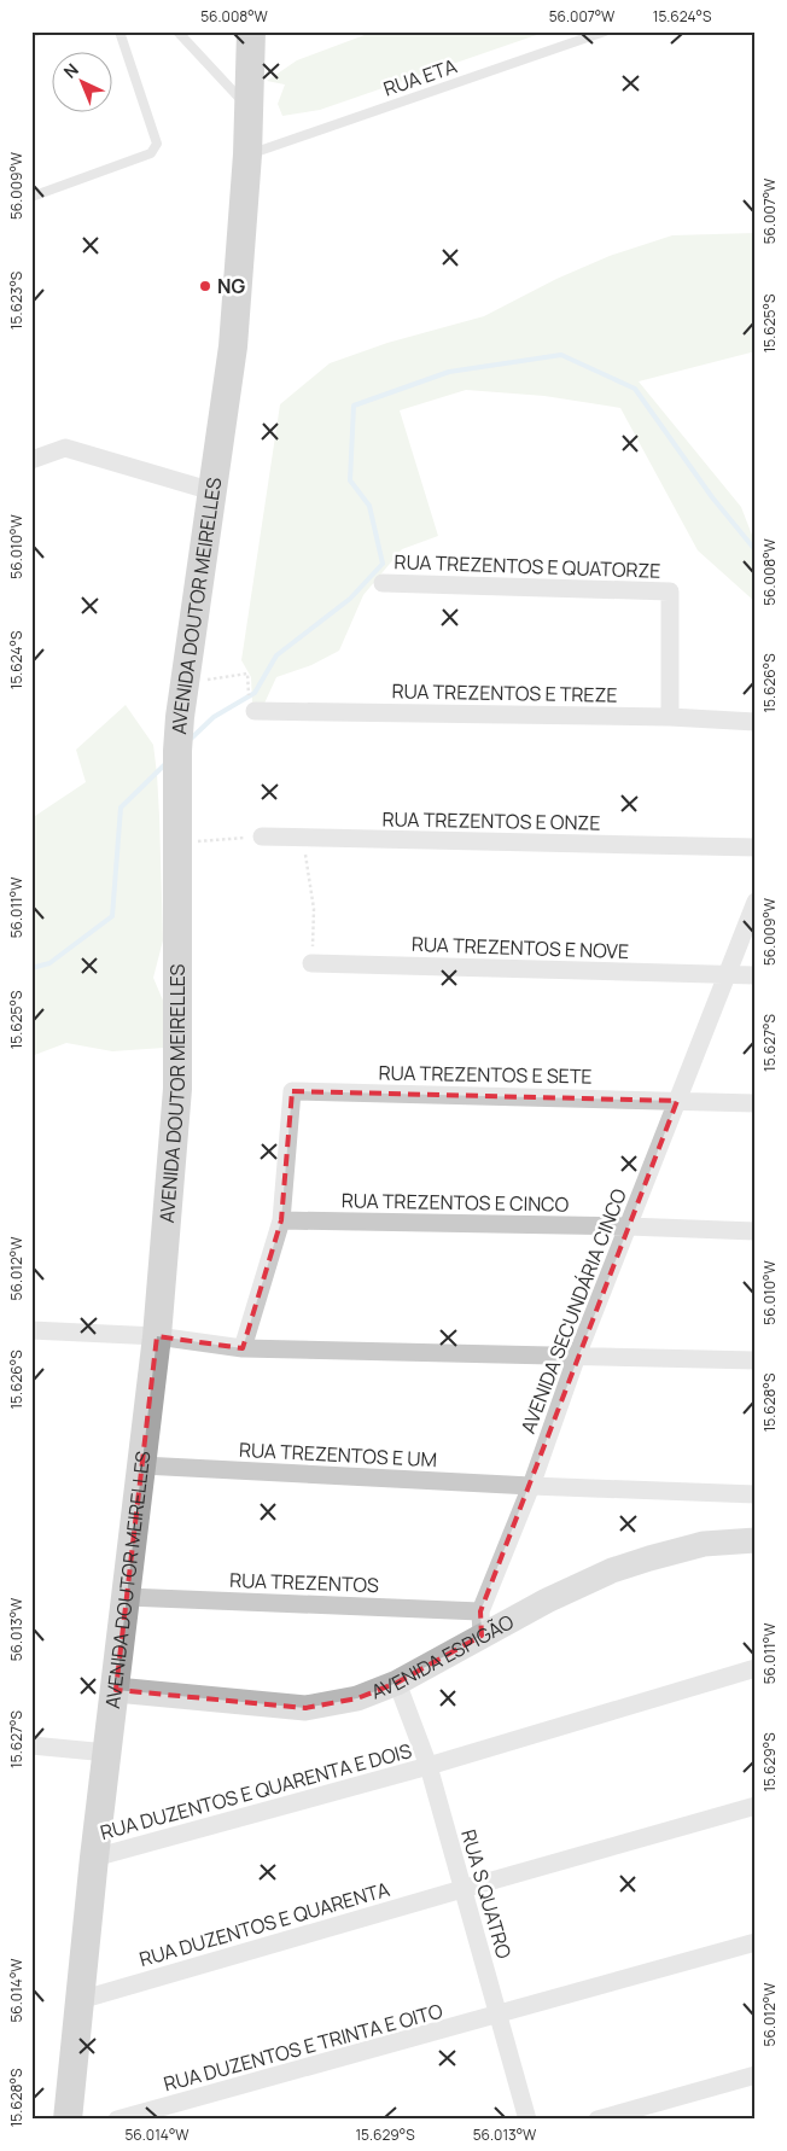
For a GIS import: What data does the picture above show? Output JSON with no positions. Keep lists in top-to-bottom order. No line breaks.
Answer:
{"streets":{"main road":["AVENIDA DOUTOR MEIRELLES"],"street":["RUA TREZENTOS E QUATORZE","RUA TREZENTOS E TREZE","RUA TREZENTOS E ONZE","RUA TREZENTOS E NOVE","RUA TREZENTOS E SETE","RUA TREZENTOS E CINCO","AVENIDA SECUNDÁRIA CINCO","RUA TREZENTOS E UM","RUA TREZENTOS","AVENIDA ESPIGÃO","RUA DUZENTOS E QUARENTA E DOIS","RUA S QUATRO","RUA DUZENTOS E QUARENTA","RUA DUZENTOS E TRINTA E OITO"],"lane":["RUA ETA"]},"crossings":[["RUA ETA","AVENIDA DOUTOR MEIRELLES"],["RUA TREZENTOS E QUATORZE","RUA TREZENTOS E TREZE"],["AVENIDA DOUTOR MEIRELLES","RUA TREZENTOS E UM"],["AVENIDA DOUTOR MEIRELLES","RUA TREZENTOS"],["AVENIDA DOUTOR MEIRELLES","AVENIDA ESPIGÃO"],["AVENIDA DOUTOR MEIRELLES","RUA DUZENTOS E QUARENTA E DOIS"],["AVENIDA DOUTOR MEIRELLES","RUA DUZENTOS E QUARENTA"],["RUA TREZENTOS E NOVE","AVENIDA SECUNDÁRIA CINCO"],["RUA TREZENTOS E SETE","RUA TREZENTOS E CINCO"],["RUA TREZENTOS E SETE","AVENIDA SECUNDÁRIA CINCO"],["RUA TREZENTOS E CINCO","AVENIDA SECUNDÁRIA CINCO"],["AVENIDA SECUNDÁRIA CINCO","RUA TREZENTOS E UM"],["AVENIDA SECUNDÁRIA CINCO","RUA TREZENTOS"],["AVENIDA SECUNDÁRIA CINCO","AVENIDA ESPIGÃO"],["RUA TREZENTOS","AVENIDA ESPIGÃO"],["AVENIDA ESPIGÃO","RUA S QUATRO"],["RUA DUZENTOS E QUARENTA E DOIS","RUA S QUATRO"],["RUA S QUATRO","RUA DUZENTOS E QUARENTA"],["RUA S QUATRO","RUA DUZENTOS E TRINTA E OITO"]],"places":["NG"],"north":"top left","coordinates":["56.008°W","56.007°W","15.624°S","56.009°W","15.623°S","15.625°S","56.010°W","15.626°S","56.011°W","15.627°S","56.012°W","15.628°S","56.013°W","15.629°S","56.014°W"]}
